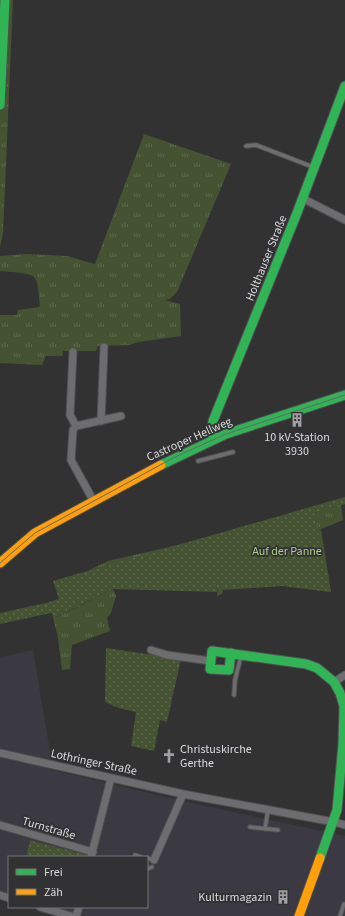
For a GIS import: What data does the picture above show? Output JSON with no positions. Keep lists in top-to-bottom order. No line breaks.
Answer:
{"streets":{"street":["Holthauser Straße","Castroper Hellweg","Lothringer Straße","Turnstraße"]},"crossings":[["Holthauser Straße","Castroper Hellweg"]],"parks":["Auf der Panne"],"places":{"building":["10 kV-Station 3930","Kulturmagazin"],"church":["Christuskirche Gerthe"]},"legend":["Frei","Zäh"]}
